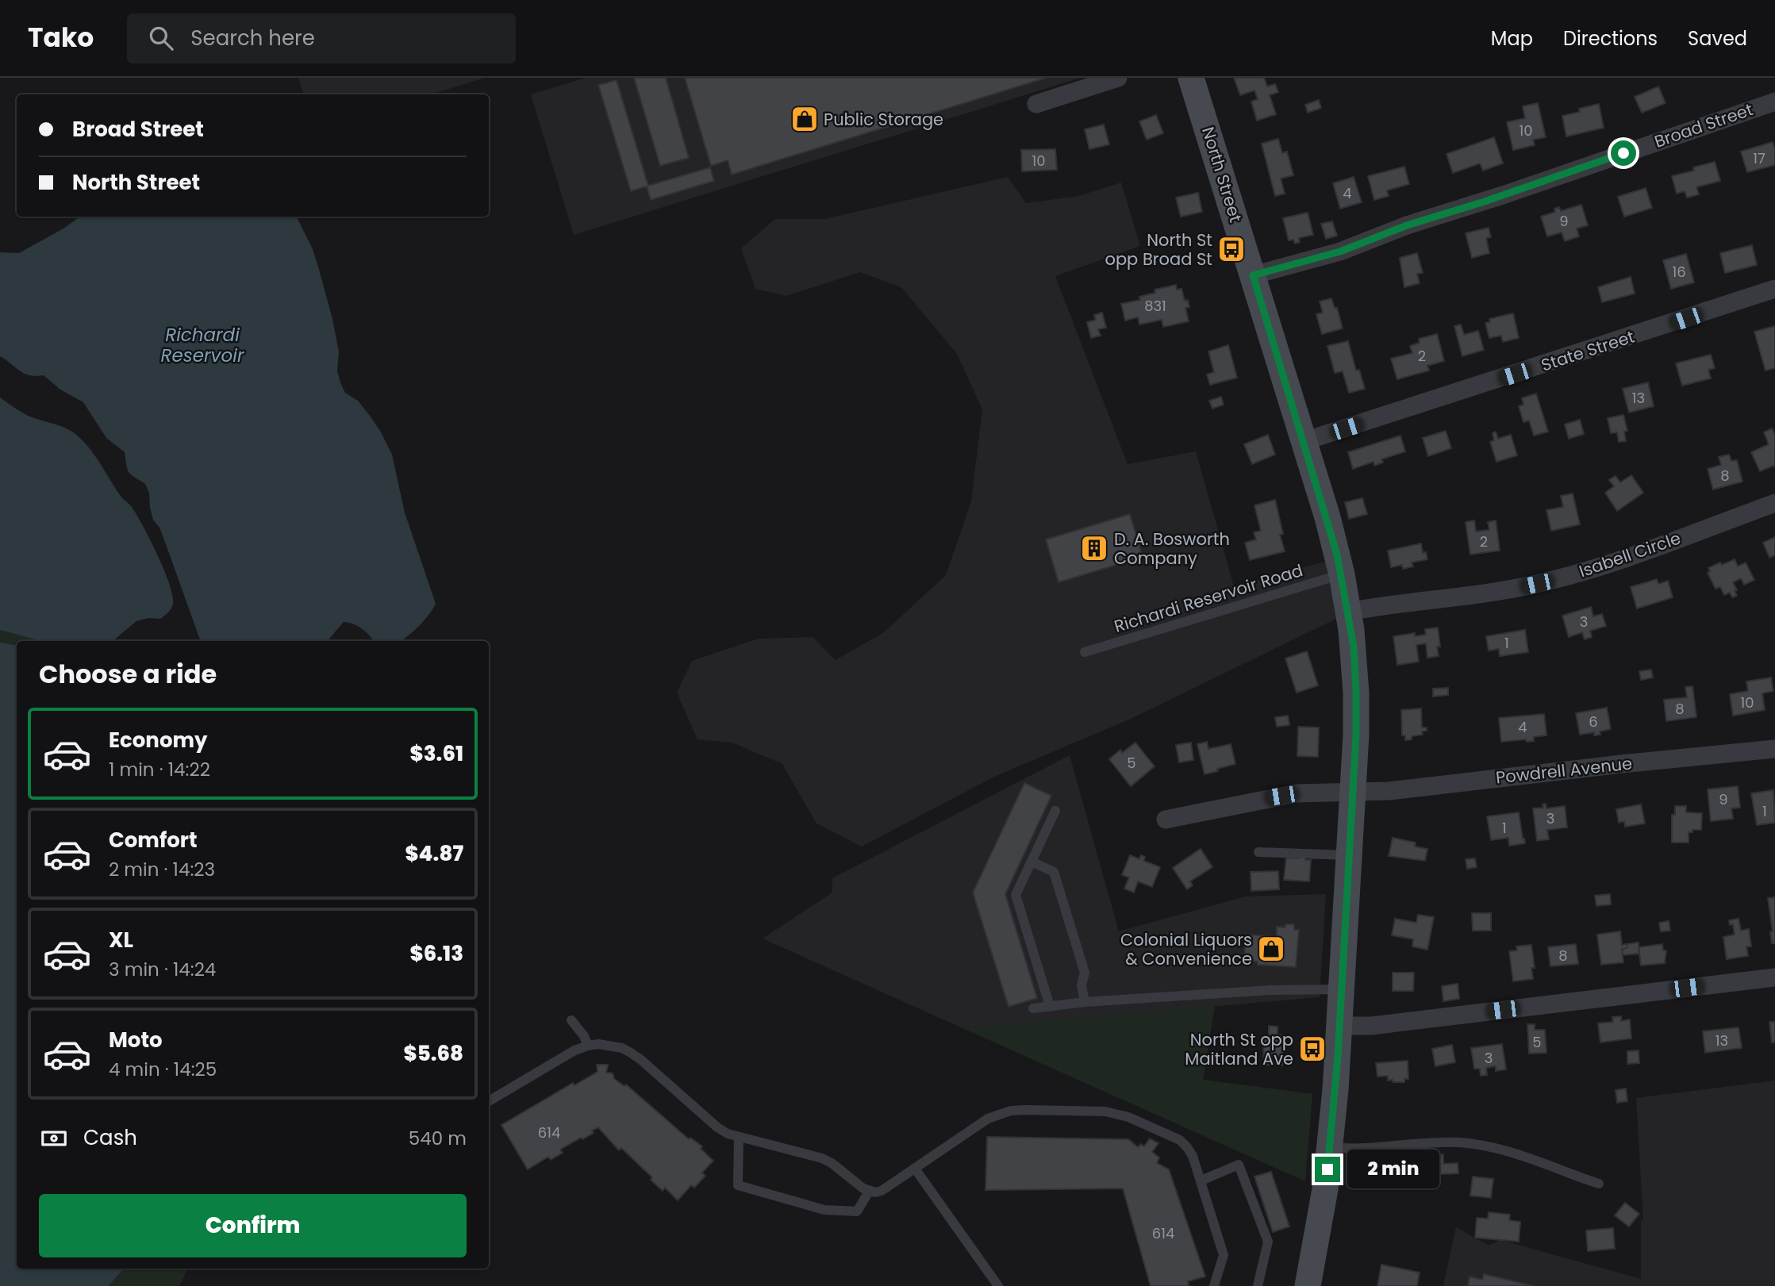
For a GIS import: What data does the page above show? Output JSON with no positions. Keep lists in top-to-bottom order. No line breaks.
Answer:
{"streets":{"main road":["North Street"],"street":["Broad Street","State Street","Isabell Circle","Powdrell Avenue"],"lane":["Richardi Reservoir Road"]},"crossings":[["Broad Street","North Street"],["North Street","State Street"],["North Street","Isabell Circle"],["North Street","Richardi Reservoir Road"],["North Street","Powdrell Avenue"]],"water":["Richardi Reservoir"],"places":{"shop":["Public Storage","Colonial Liquors & Convenience"],"bus stop":["North St opp Broad St","North St opp Maitland Ave"],"building":["D. A. Bosworth Company"]},"house_numbers":["10","17","10","4","9","16","831","2","13","8","2","3","1","10","8","6","4","5","9","1","3","1","8","13","5","3","614","614"],"page":{"header":"Tako","search":"Search here","nav":["Map","Directions","Saved"],"banner":["Broad Street","North Street"],"heading":"Choose a ride","list":[{"name":"Economy","note":"1 min · 14:22","value":"$3.61"},{"name":"Comfort","note":"2 min · 14:23","value":"$4.87"},{"name":"XL","note":"3 min · 14:24","value":"$6.13"},{"name":"Moto","note":"4 min · 14:25","value":"$5.68"}],"pay":["Cash","540 m"],"bubble":"2 min","buttons":"Confirm"}}
